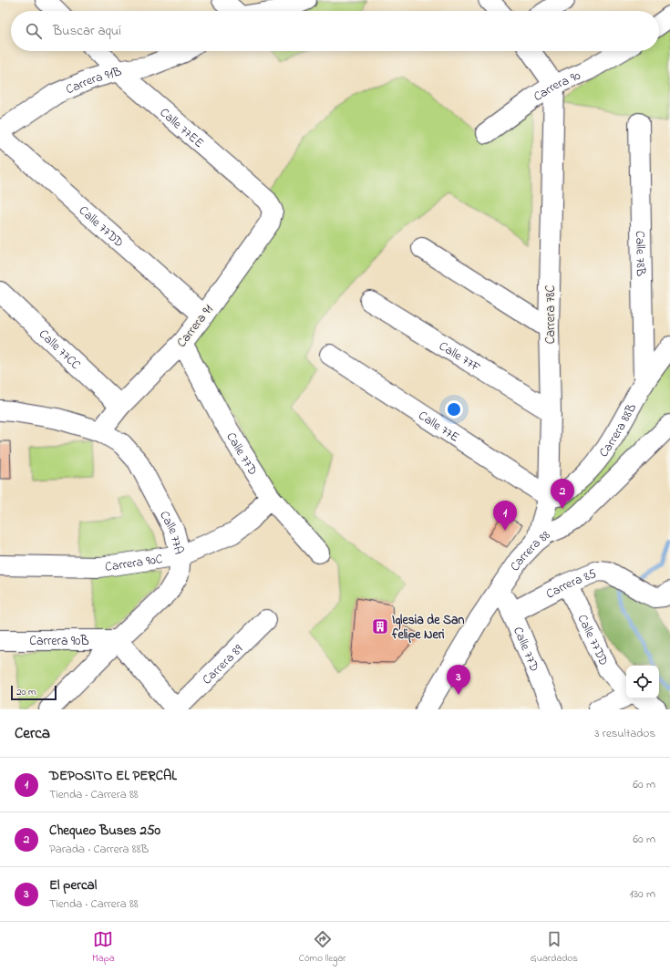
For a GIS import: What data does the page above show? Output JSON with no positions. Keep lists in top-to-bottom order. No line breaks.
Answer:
{"streets":{"street":["Carrera 91B","Carrera 90","Calle 77EE","Calle 77DD","Calle 78B","Carrera 78C","Carrera 91","Calle 77CC","Calle 77F","Calle 77E","Carrera 88B","Calle 77D","Calle 77A","Carrera 88","Carrera 90C","Carrera 85","Carrera 90B","Carrera 89"]},"crossings":[["Carrera 91B","Calle 77EE"],["Carrera 90","Carrera 78C"],["Calle 77EE","Carrera 91"],["Calle 77DD","Carrera 91"],["Calle 77DD","Carrera 85"],["Calle 78B","Carrera 88B"],["Carrera 78C","Calle 77F"],["Carrera 78C","Calle 77E"],["Carrera 78C","Carrera 88B"],["Carrera 78C","Carrera 88"],["Carrera 91","Calle 77CC"],["Carrera 91","Calle 77D"],["Carrera 91","Calle 77A"],["Calle 77E","Carrera 88B"],["Calle 77D","Carrera 88"],["Calle 77D","Carrera 90C"],["Calle 77D","Carrera 85"],["Calle 77A","Carrera 90C"],["Calle 77A","Carrera 90B"],["Calle 77A","Carrera 89"],["Carrera 90B","Carrera 89"]],"places":{"building":["Iglesia de San felipe Neri"]},"scale_bar":"20 m","page":{"search":"Buscar aquí","pins":["2","1","3"],"scale":"20 m","heading":["Cerca","3 resultados"],"list":[{"mark":"1","name":"DEPOSITO EL PERCAL","note":"Tienda · Carrera 88","value":"60 m"},{"mark":"2","name":"Chequeo Buses 250","note":"Parada · Carrera 88B","value":"60 m"},{"mark":"3","name":"El percal","note":"Tienda · Carrera 88","value":"130 m"}],"nav":["Mapa","Cómo llegar","Guardados"]}}
